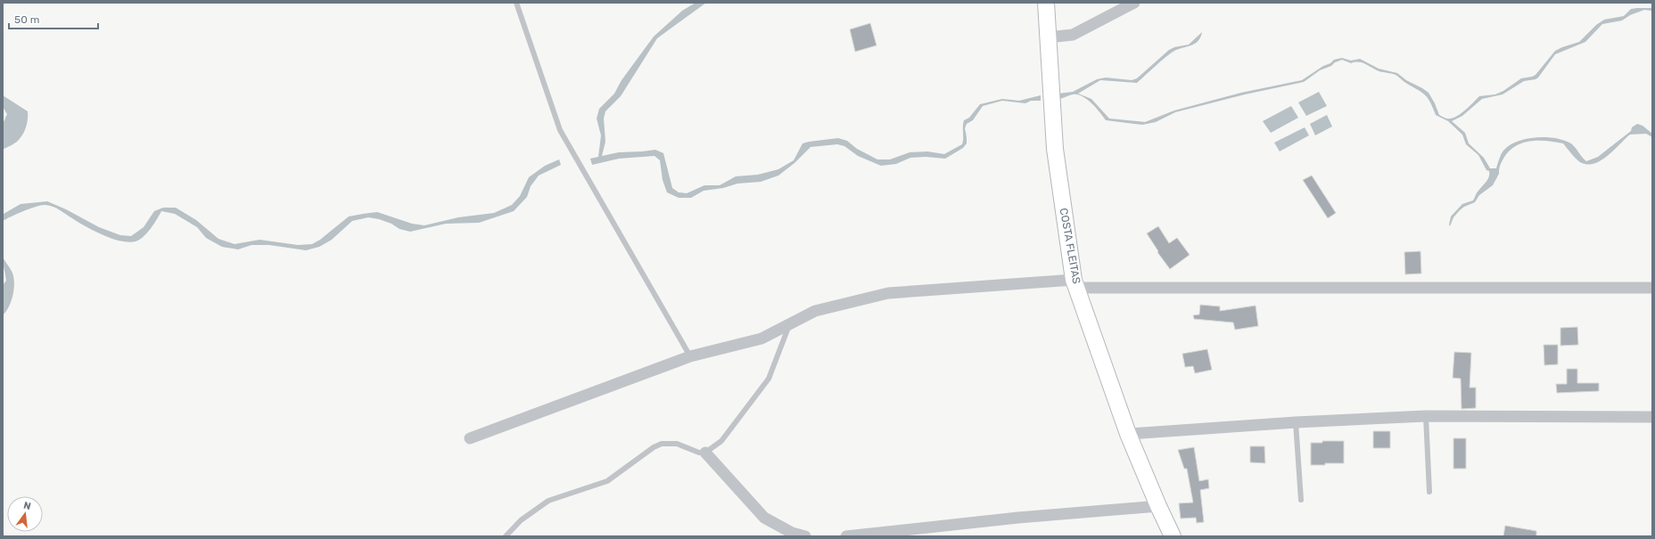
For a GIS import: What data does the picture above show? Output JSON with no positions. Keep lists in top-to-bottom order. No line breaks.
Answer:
{"streets":{"main road":["COSTA FLEITAS"]},"scale_bar":"50 m","north":"top"}
